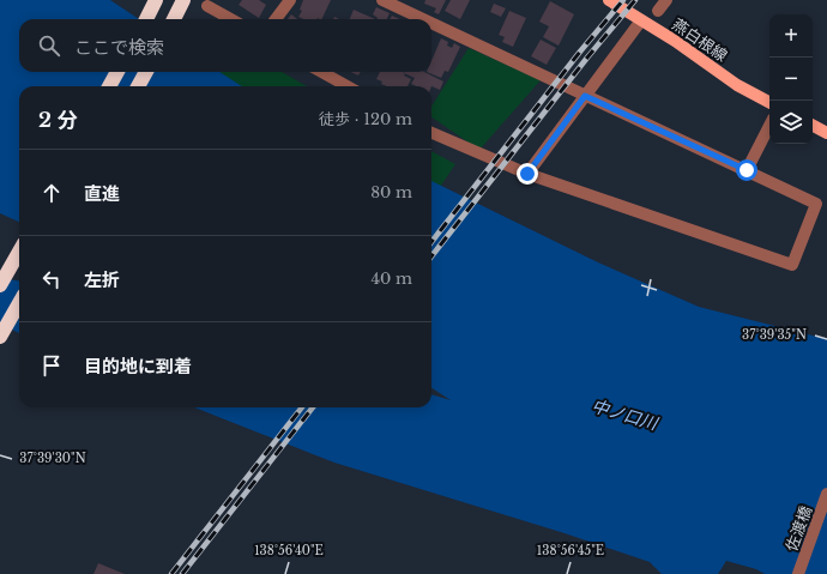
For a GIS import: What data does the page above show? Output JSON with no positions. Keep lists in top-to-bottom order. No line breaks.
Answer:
{"streets":{"main road":["燕白根線"],"street":["佐渡橋"]},"water":["中ノ口川"],"page":{"map_buttons":["+","−"],"search":"ここで検索","heading":["2 分","徒歩 · 120 m"],"list":[["直進","80 m"],["左折","40 m"],"目的地に到着"]},"coordinates":["37°39'35\"N","37°39'30\"N","138°56'40\"E","138°56'45\"E"]}
